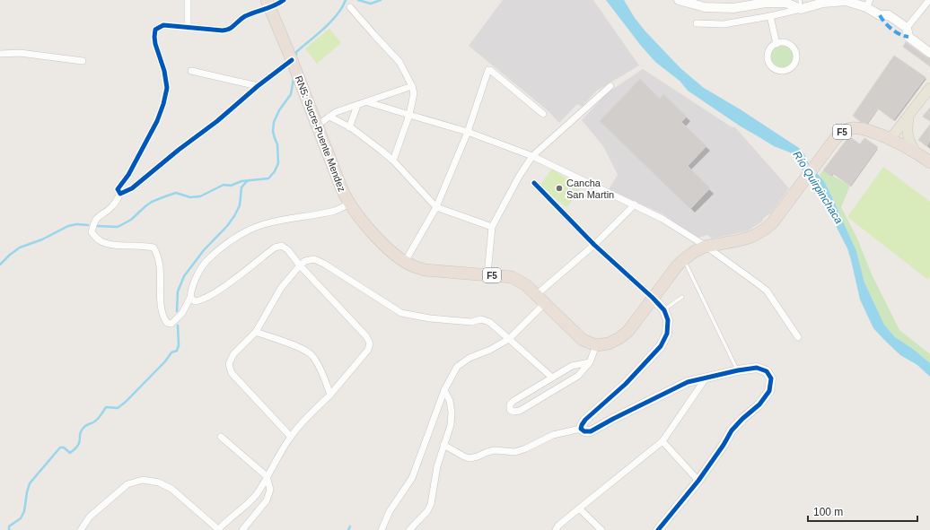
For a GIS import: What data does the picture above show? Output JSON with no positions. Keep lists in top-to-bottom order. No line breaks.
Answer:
{"streets":{"highway":["F5","RN5: Sucre-Puente Mendez"]},"crossings":[["F5","RN5: Sucre-Puente Mendez"]],"water":["Río Quirpinchaca"],"places":["Cancha San Martin"],"scale_bar":"100 m"}
